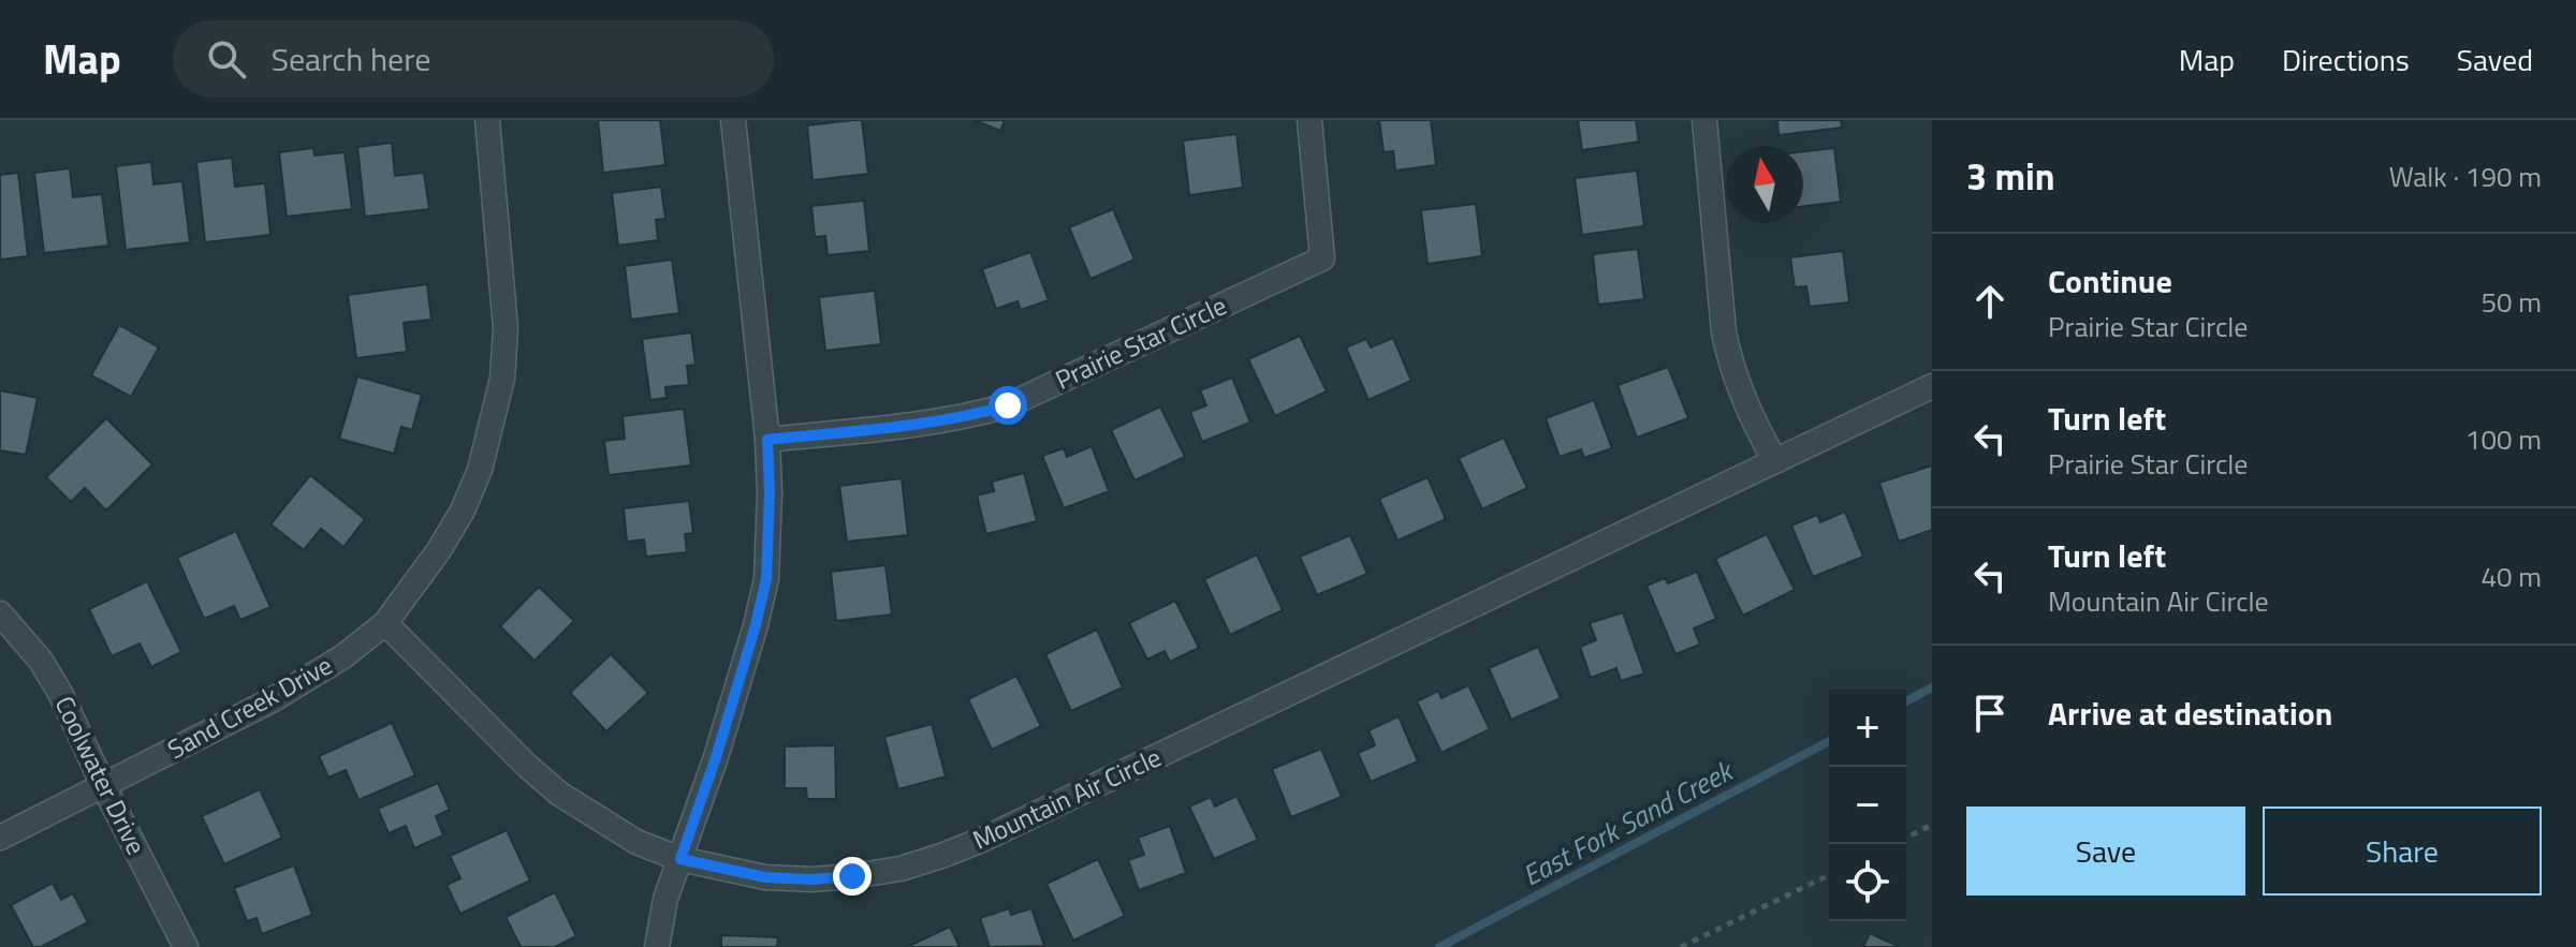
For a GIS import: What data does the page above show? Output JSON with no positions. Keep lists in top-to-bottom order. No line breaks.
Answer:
{"streets":{"street":["Prairie Star Circle","Sand Creek Drive","Coolwater Drive","Mountain Air Circle"]},"crossings":[["Sand Creek Drive","Coolwater Drive"],["Sand Creek Drive","Mountain Air Circle"]],"water":["East Fork Sand Creek"],"north":"top","page":{"header":"Map","search":"Search here","nav":["Map","Directions","Saved"],"heading":["3 min","Walk · 190 m"],"list":[["Continue","Prairie Star Circle","50 m"],["Turn left","Prairie Star Circle","100 m"],["Turn left","Mountain Air Circle","40 m"],"Arrive at destination"],"map_buttons":["+","−"],"buttons":["Save","Share"]}}
